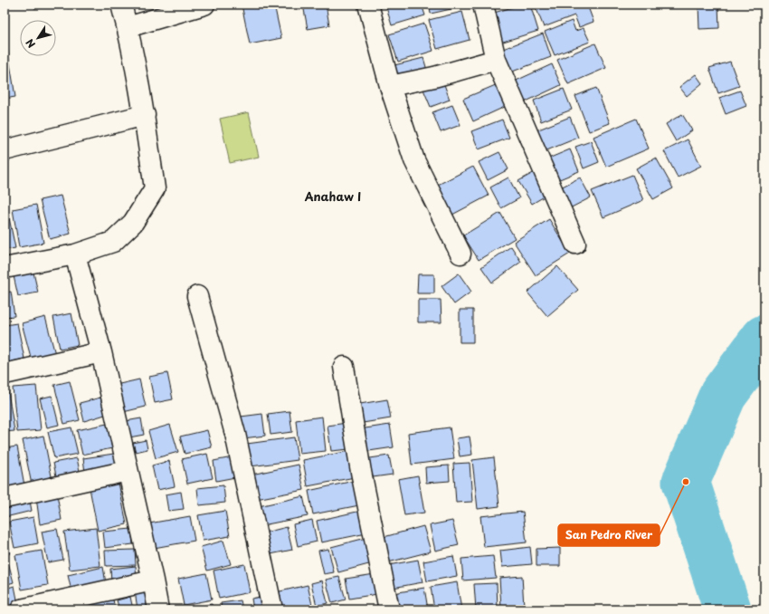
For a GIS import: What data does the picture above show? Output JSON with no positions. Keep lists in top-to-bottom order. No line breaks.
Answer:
{"districts":["Anahaw I"],"places":["San Pedro River"],"north":"bottom left"}
